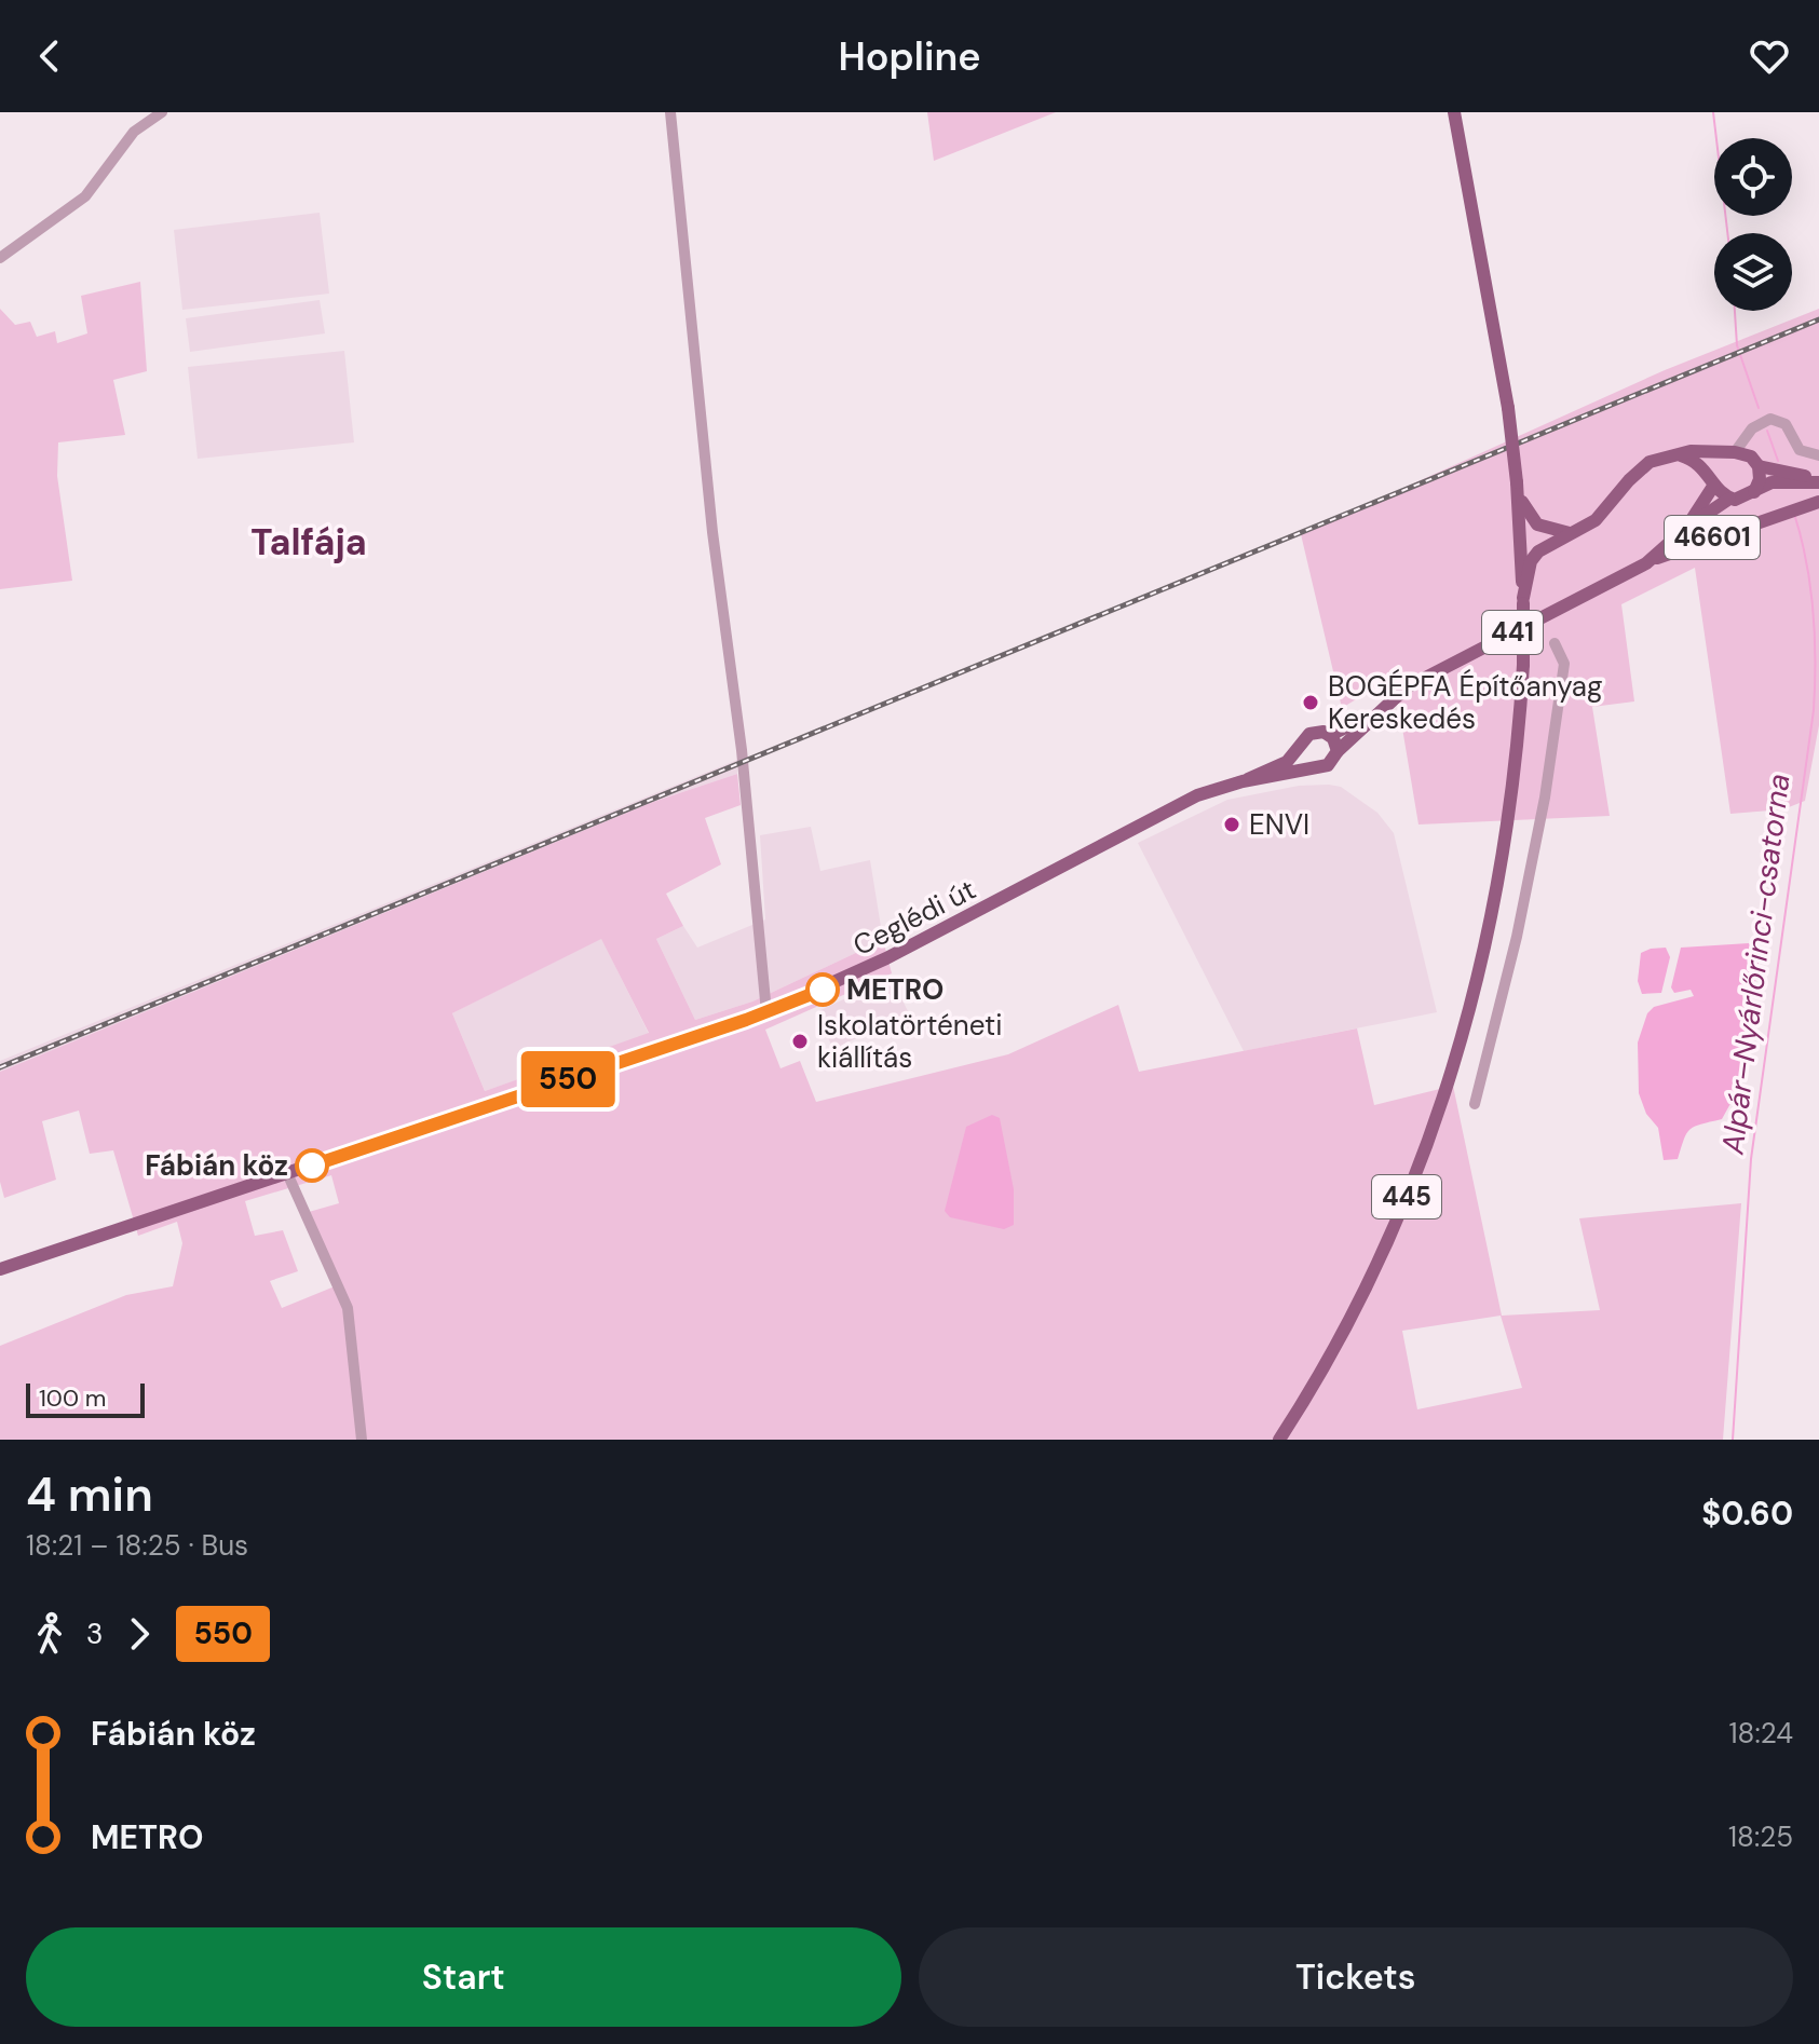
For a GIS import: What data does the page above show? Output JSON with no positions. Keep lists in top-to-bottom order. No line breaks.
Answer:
{"streets":{"main road":["46601","441","Ceglédi út","445"]},"crossings":[["46601","441"],["441","Ceglédi út"]],"districts":["Talfája"],"water":["Alpár–Nyárlőrinci-csatorna"],"places":["BOGÉPFA Építőanyag Kereskedés","ENVI","METRO","Iskolatörténeti kiállítás","Fábián köz"],"lines":["bus line 550"],"scale_bar":"100 m","page":{"header":"Hopline","on_map":"550","scale":"100 m","heading":["4 min","18:21 – 18:25 · Bus","$0.60"],"legs":["3","550"],"list":[{"name":"Fábián köz","value":"18:24"},{"name":"METRO","value":"18:25"}],"buttons":["Start","Tickets"]}}
